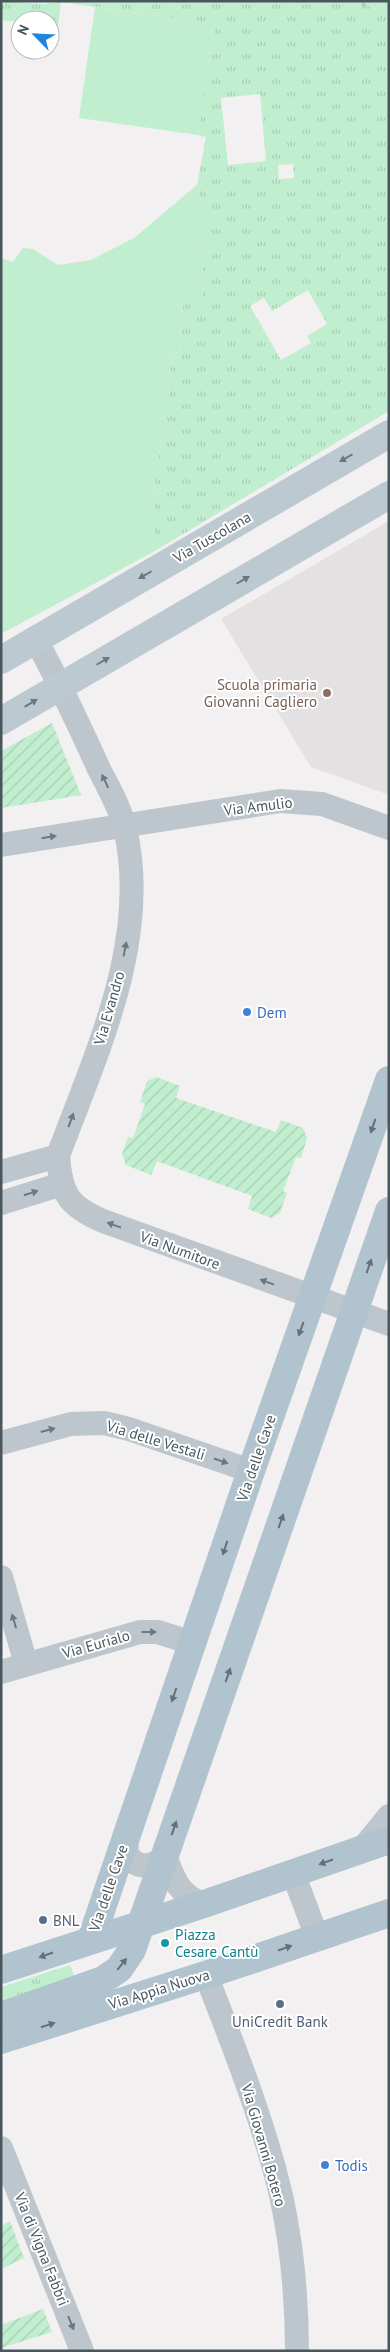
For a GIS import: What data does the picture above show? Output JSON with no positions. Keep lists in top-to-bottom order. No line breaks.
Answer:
{"streets":{"main road":["Via Tuscolana","Via delle Cave","Via Appia Nuova"],"street":["Via Amulio","Via Evandro","Via Numitore","Via delle Vestali","Via Eurialo","Via Giovanni Botero","Via di Vigna Fabbri"]},"crossings":[["Via Tuscolana","Via Evandro"],["Via Amulio","Via Evandro"],["Via Evandro","Via Numitore"],["Via Numitore","Via delle Cave"],["Via delle Vestali","Via delle Cave"],["Via delle Cave","Via Eurialo"],["Via Appia Nuova","Via Giovanni Botero"]],"one_way":["Via Evandro","Via Numitore","Via delle Vestali","Via Eurialo","Via di Vigna Fabbri"],"places":["Scuola primaria Giovanni Cagliero","Dem","BNL","Piazza Cesare Cantù","UniCredit Bank","Todis"],"north":"top left"}
